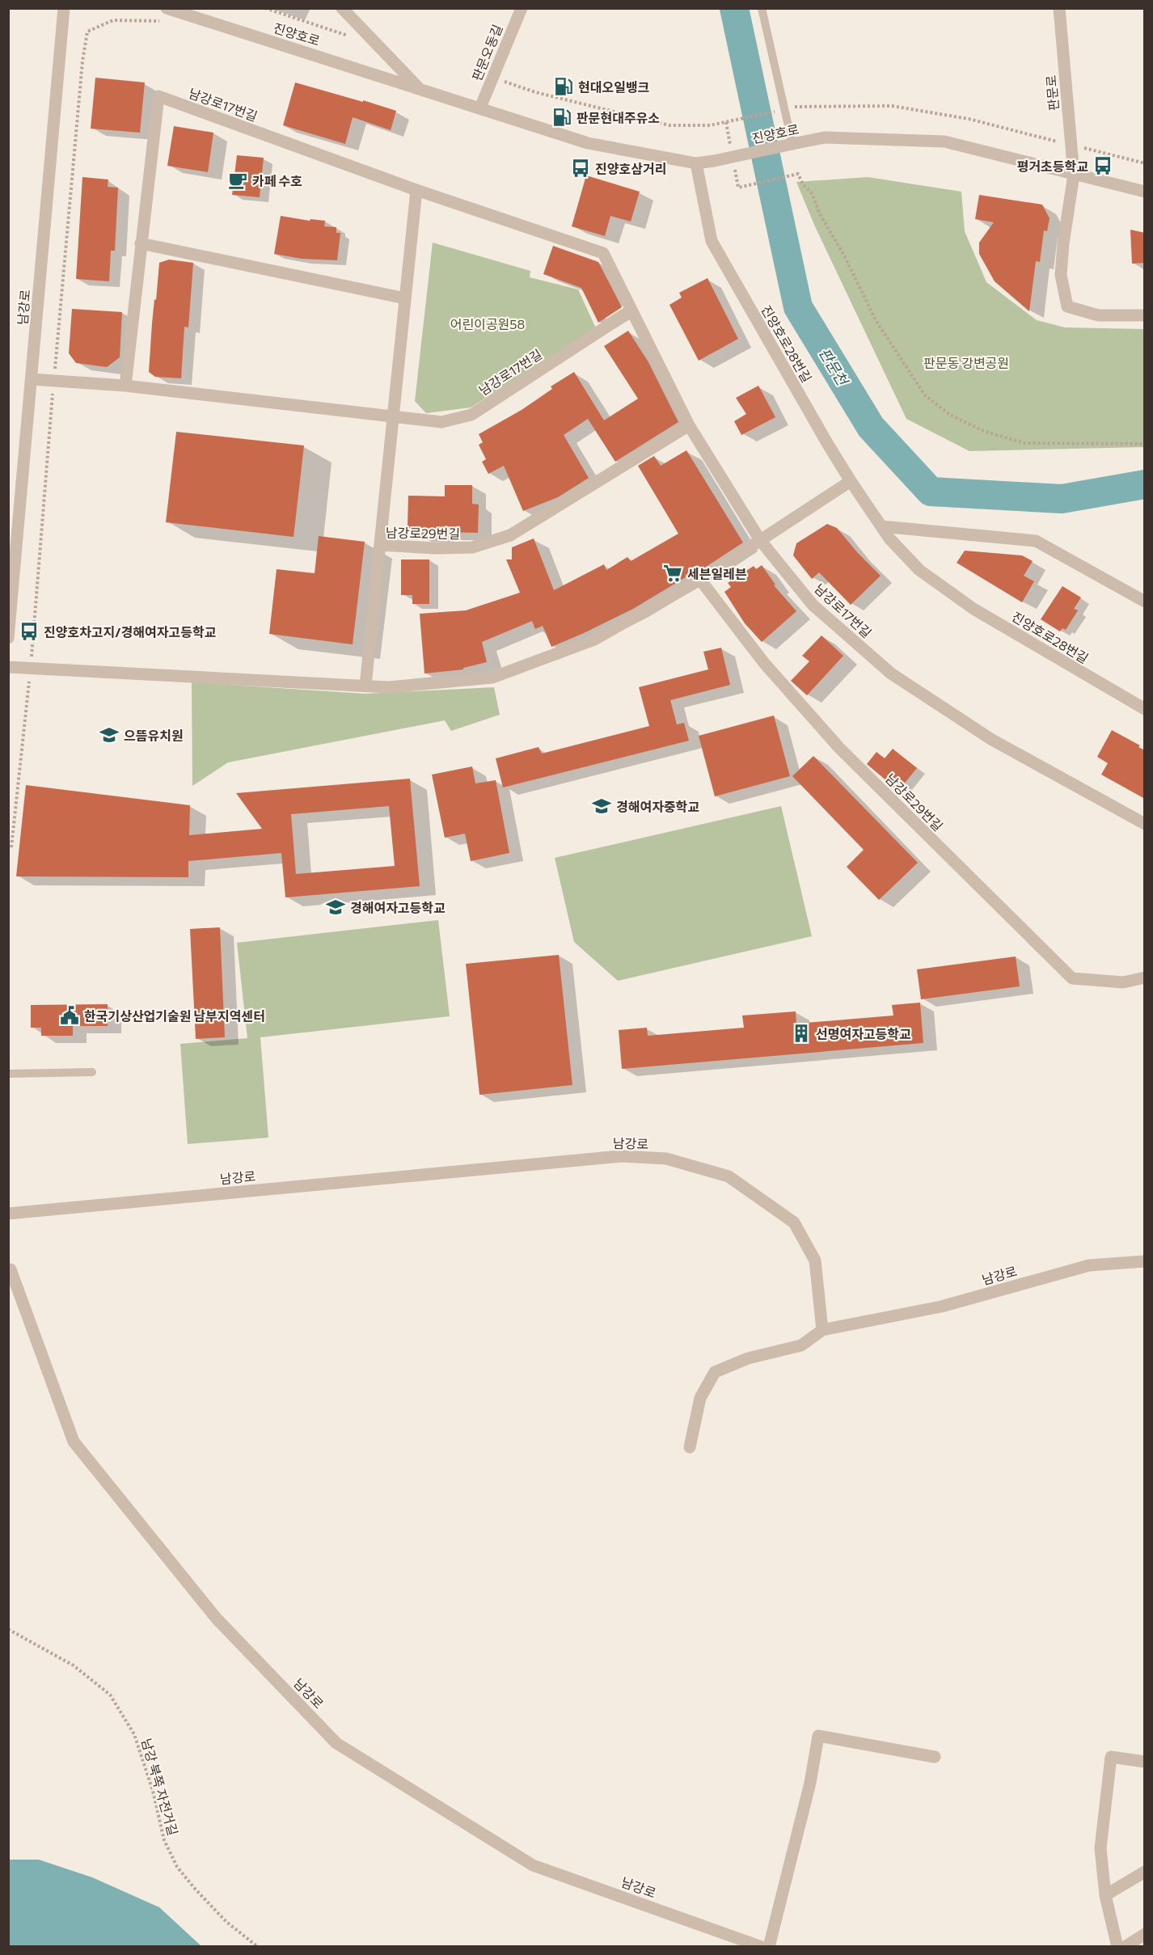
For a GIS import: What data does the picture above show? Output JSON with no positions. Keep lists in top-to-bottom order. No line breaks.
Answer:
{"streets":{"street":["진양호로","판문오동길","판문로","남강로17번길","남강로","진양호로28번길","남강로29번길"],"path":["남강 북쪽 자전거길"]},"crossings":[["진양호로","판문오동길"],["진양호로","판문로"],["진양호로","진양호로28번길"],["남강로17번길","남강로"],["남강로17번길","남강로29번길"]],"water":["판문천"],"parks":["어린이공원58","판문동 강변공원"],"places":{"fuel station":["현대오일뱅크","판문현대주유소"],"bus stop":["평거초등학교","진양호삼거리","진양호차고지/경해여자고등학교"],"cafe":["카페 수호"],"supermarket":["세븐일레븐"],"school or university":["으뜸유치원","경해여자중학교","경해여자고등학교"],"public building":["한국기상산업기술원 남부지역센터"],"building":["선명여자고등학교"]}}
